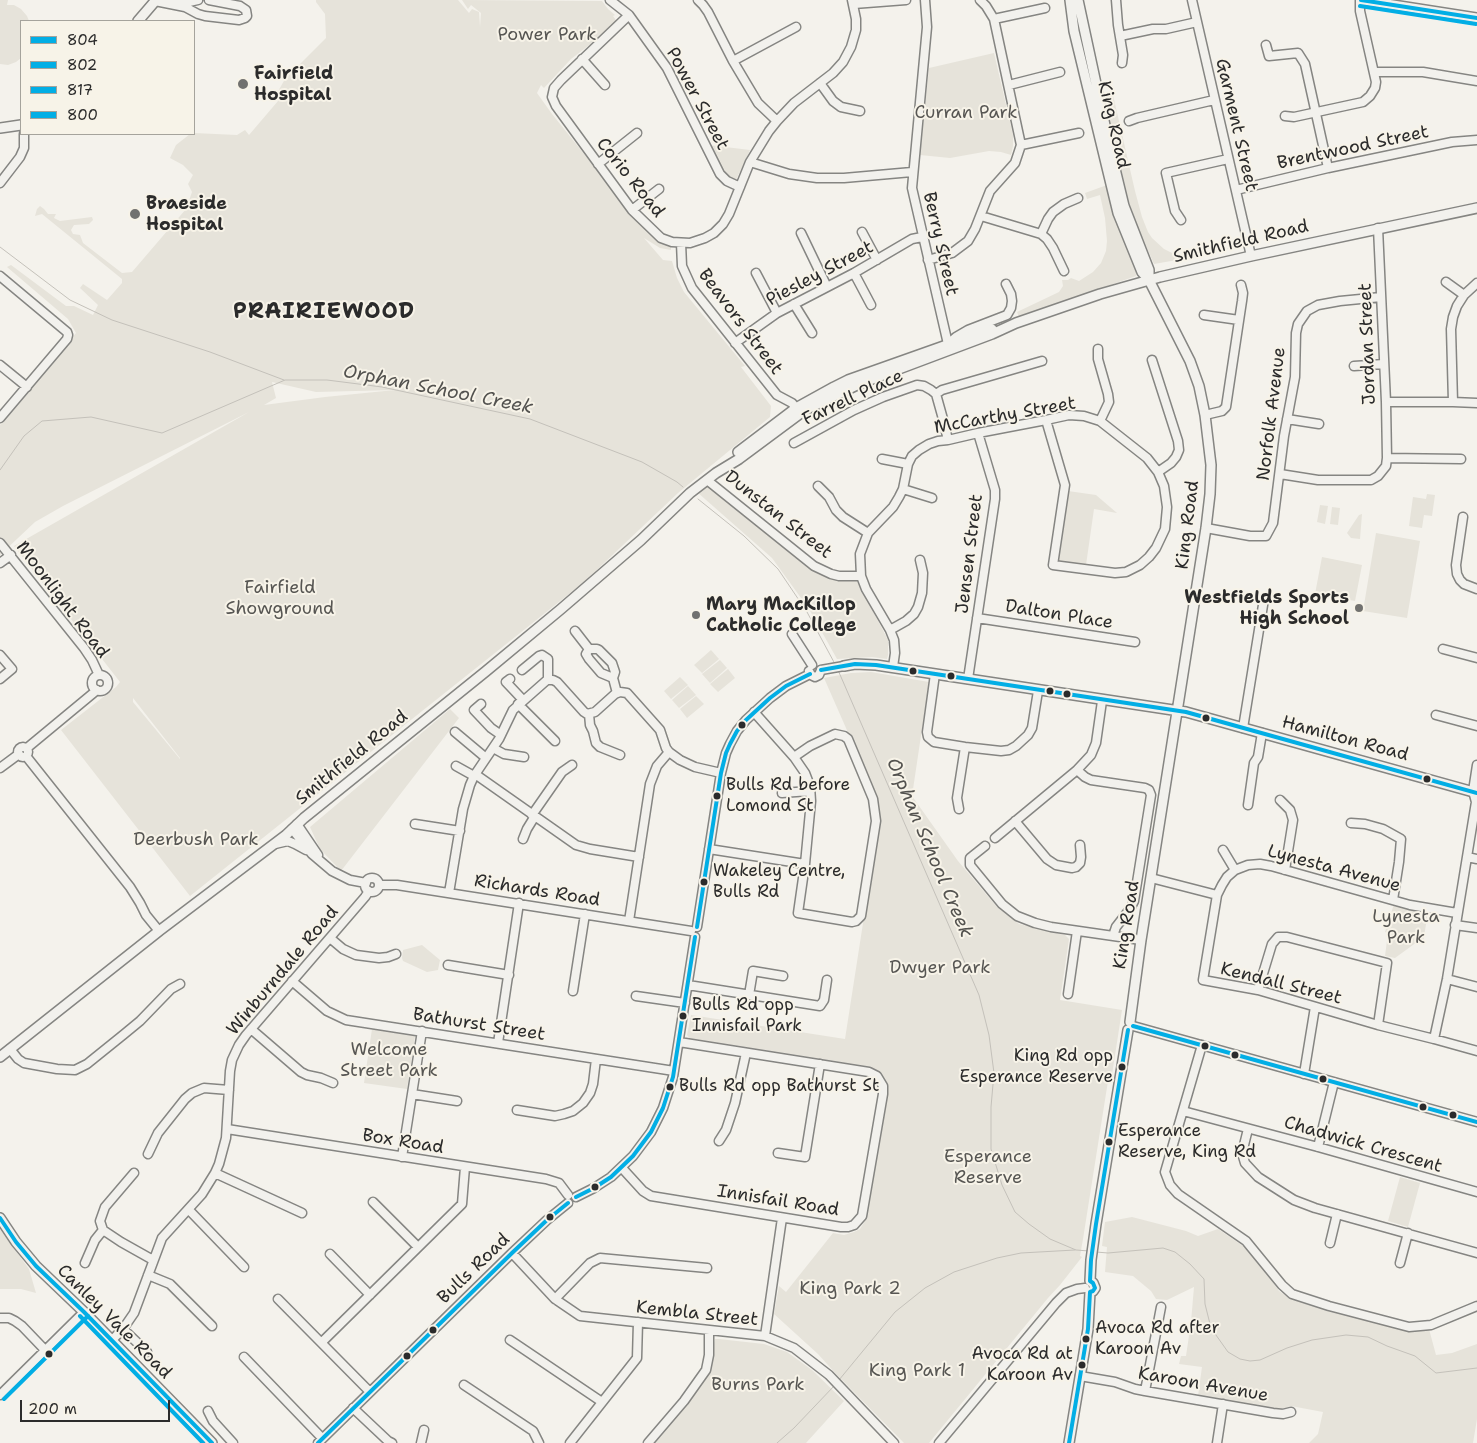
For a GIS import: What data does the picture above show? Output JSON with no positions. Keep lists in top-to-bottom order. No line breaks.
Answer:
{"streets":{"main road":["King Road","Smithfield Road","Hamilton Road","Canley Vale Road"],"street":["Power Street","Garment Street","Brentwood Street","Corio Road","Berry Street","Piesley Street","Beavors Street","Jordan Street","Farrell Place","Norfolk Avenue","McCarthy Street","Dunstan Street","Jensen Street","Moonlight Road","Dalton Place","Lynesta Avenue","Richards Road","Winburndale Road","Kendall Street","Bathurst Street","Box Road","Chadwick Crescent","Innisfail Road","Bulls Road","Kembla Street","Karoon Avenue"]},"crossings":[["Power Street","Corio Road"],["King Road","Smithfield Road"],["King Road","Norfolk Avenue"],["King Road","Hamilton Road"],["King Road","Karoon Avenue"],["Garment Street","Brentwood Street"],["Garment Street","Smithfield Road"],["Corio Road","Beavors Street"],["Smithfield Road","Berry Street"],["Smithfield Road","Beavors Street"],["Smithfield Road","Jordan Street"],["Smithfield Road","Dunstan Street"],["Smithfield Road","Richards Road"],["Berry Street","Piesley Street"],["Piesley Street","Beavors Street"],["Jordan Street","Norfolk Avenue"],["McCarthy Street","Jensen Street"],["Jensen Street","Dalton Place"],["Jensen Street","Hamilton Road"],["Hamilton Road","Bulls Road"],["Richards Road","Winburndale Road"],["Richards Road","Bulls Road"],["Winburndale Road","Bathurst Street"],["Winburndale Road","Box Road"],["Winburndale Road","Canley Vale Road"],["Bathurst Street","Bulls Road"],["Box Road","Bulls Road"],["Innisfail Road","Bulls Road"],["Bulls Road","Kembla Street"]],"districts":["PRAIRIEWOOD"],"water":["Orphan School Creek"],"parks":["Power Park","Curran Park","Fairfield Showground","Deerbush Park","Lynesta Park","Dwyer Park","Welcome Street Park","Esperance Reserve","King Park 2","King Park 1","Burns Park"],"places":["Fairfield Hospital","Braeside Hospital","Westfields Sports High School","Mary MacKillop Catholic College","Bulls Rd before Lomond St","Wakeley Centre, Bulls Rd","Bulls Rd opp Innisfail Park","King Rd opp Esperance Reserve","Bulls Rd opp Bathurst St","Esperance Reserve, King Rd","Avoca Rd after Karoon Av","Avoca Rd at Karoon Av"],"lines":["transit line 800","transit line 817","transit line 804","transit line 802"],"legend":["804","802","817","800"],"scale_bar":"200 m"}
